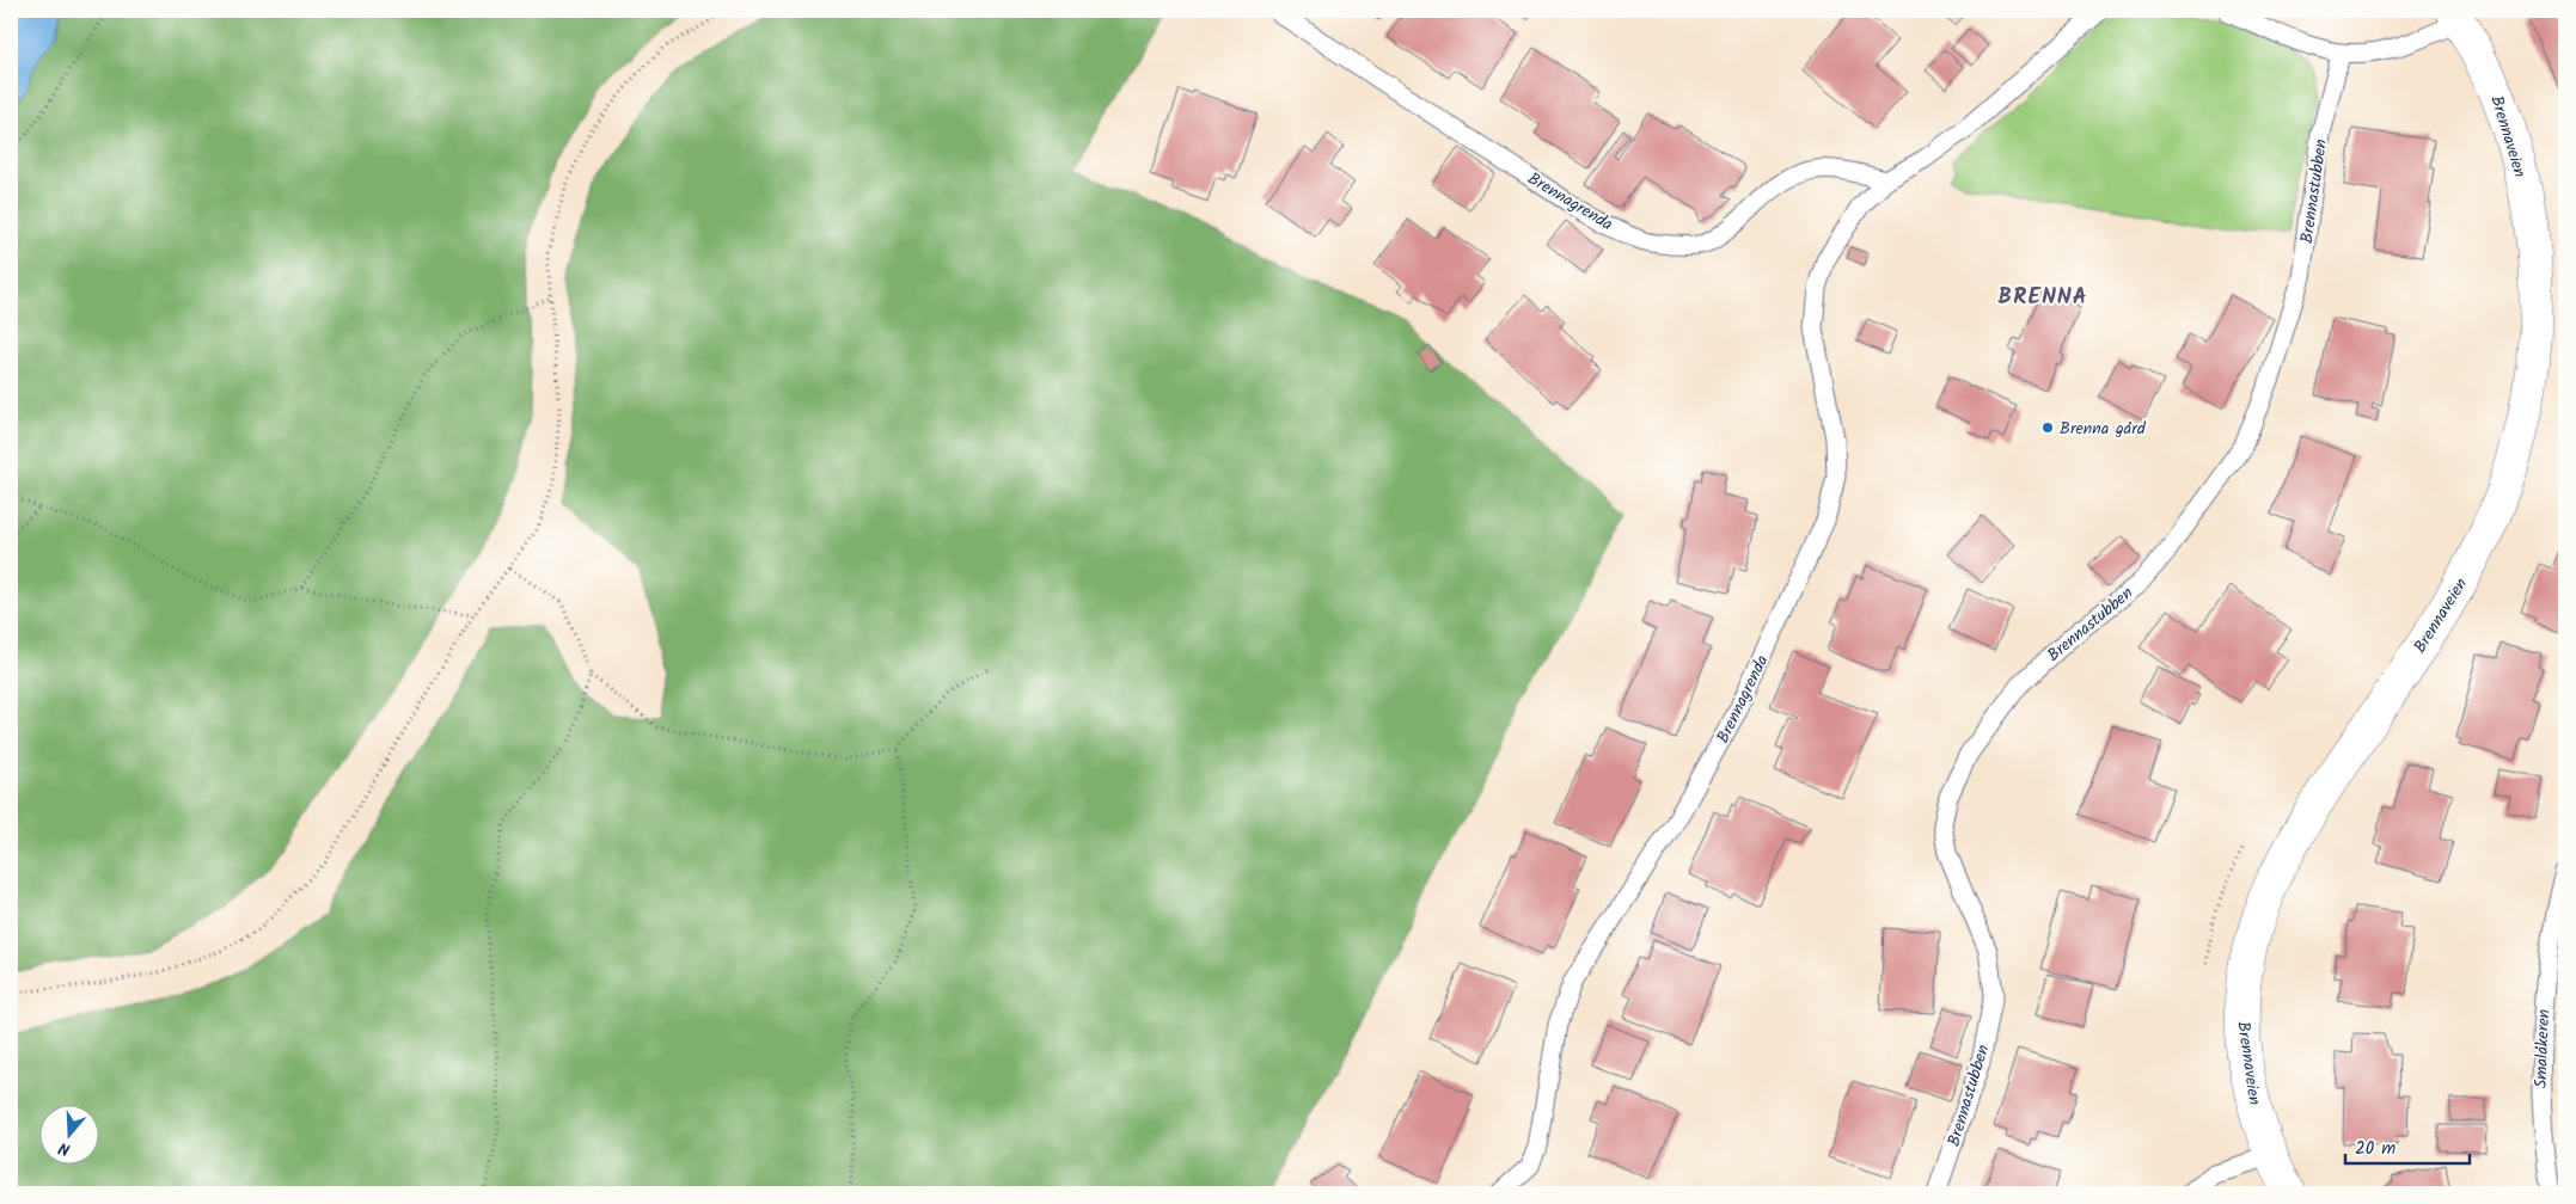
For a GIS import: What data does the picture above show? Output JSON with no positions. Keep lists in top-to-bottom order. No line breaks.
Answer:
{"streets":{"street":["Brennaveien"],"lane":["Brennastubben","Brennagrenda","Smalåkeren"]},"districts":["BRENNA"],"places":["Brenna gård"],"scale_bar":"20 m","north":"bottom"}
